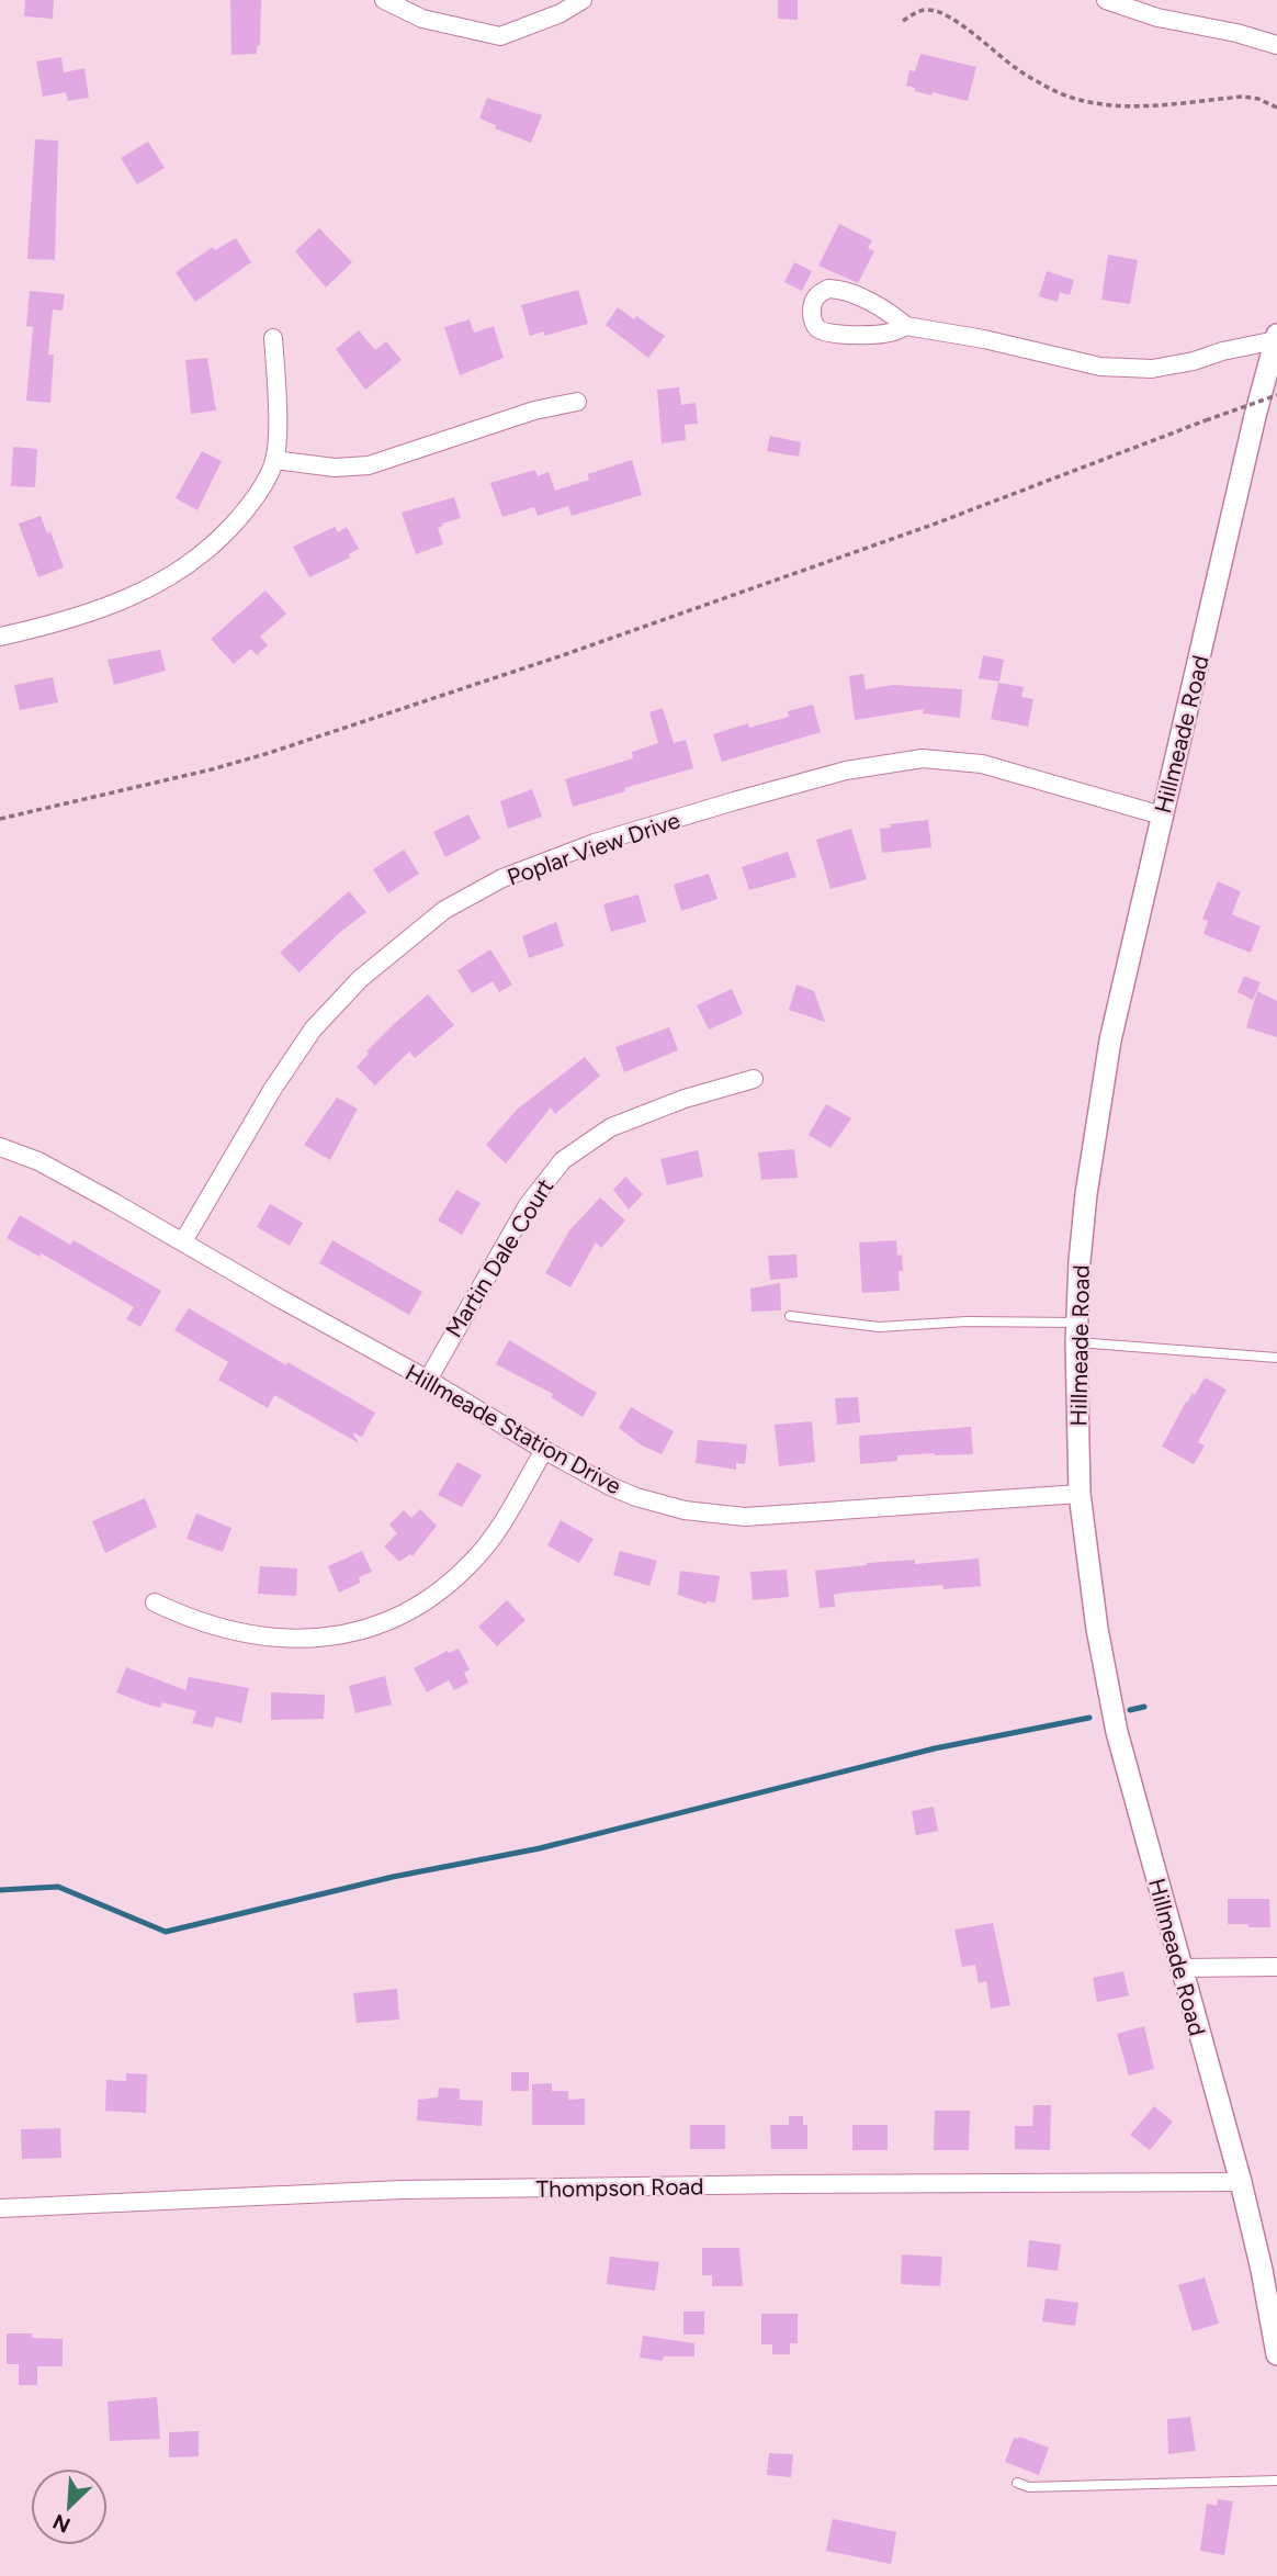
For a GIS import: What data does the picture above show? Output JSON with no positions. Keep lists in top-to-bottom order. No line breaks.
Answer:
{"streets":{"street":["Hillmeade Road","Poplar View Drive","Martin Dale Court","Hillmeade Station Drive","Thompson Road"]},"crossings":[["Hillmeade Road","Poplar View Drive"],["Hillmeade Road","Hillmeade Station Drive"],["Hillmeade Road","Thompson Road"],["Poplar View Drive","Hillmeade Station Drive"],["Martin Dale Court","Hillmeade Station Drive"]],"north":"bottom left"}
